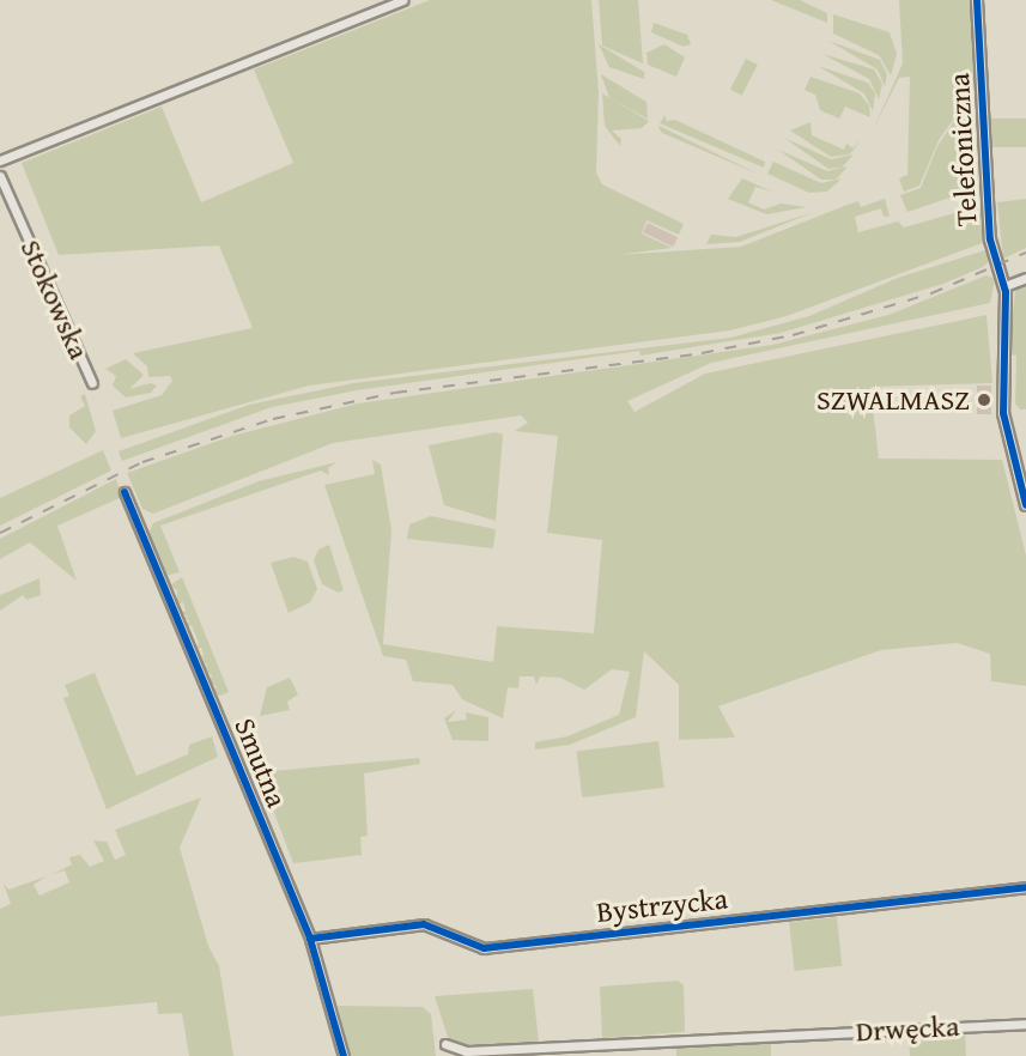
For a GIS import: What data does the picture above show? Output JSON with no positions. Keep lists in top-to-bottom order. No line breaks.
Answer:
{"streets":{"street":["Telefoniczna","Stokowska","Smutna","Bystrzycka","Drwęcka"]},"crossings":[["Smutna","Bystrzycka"]],"places":["SZWALMASZ"]}
